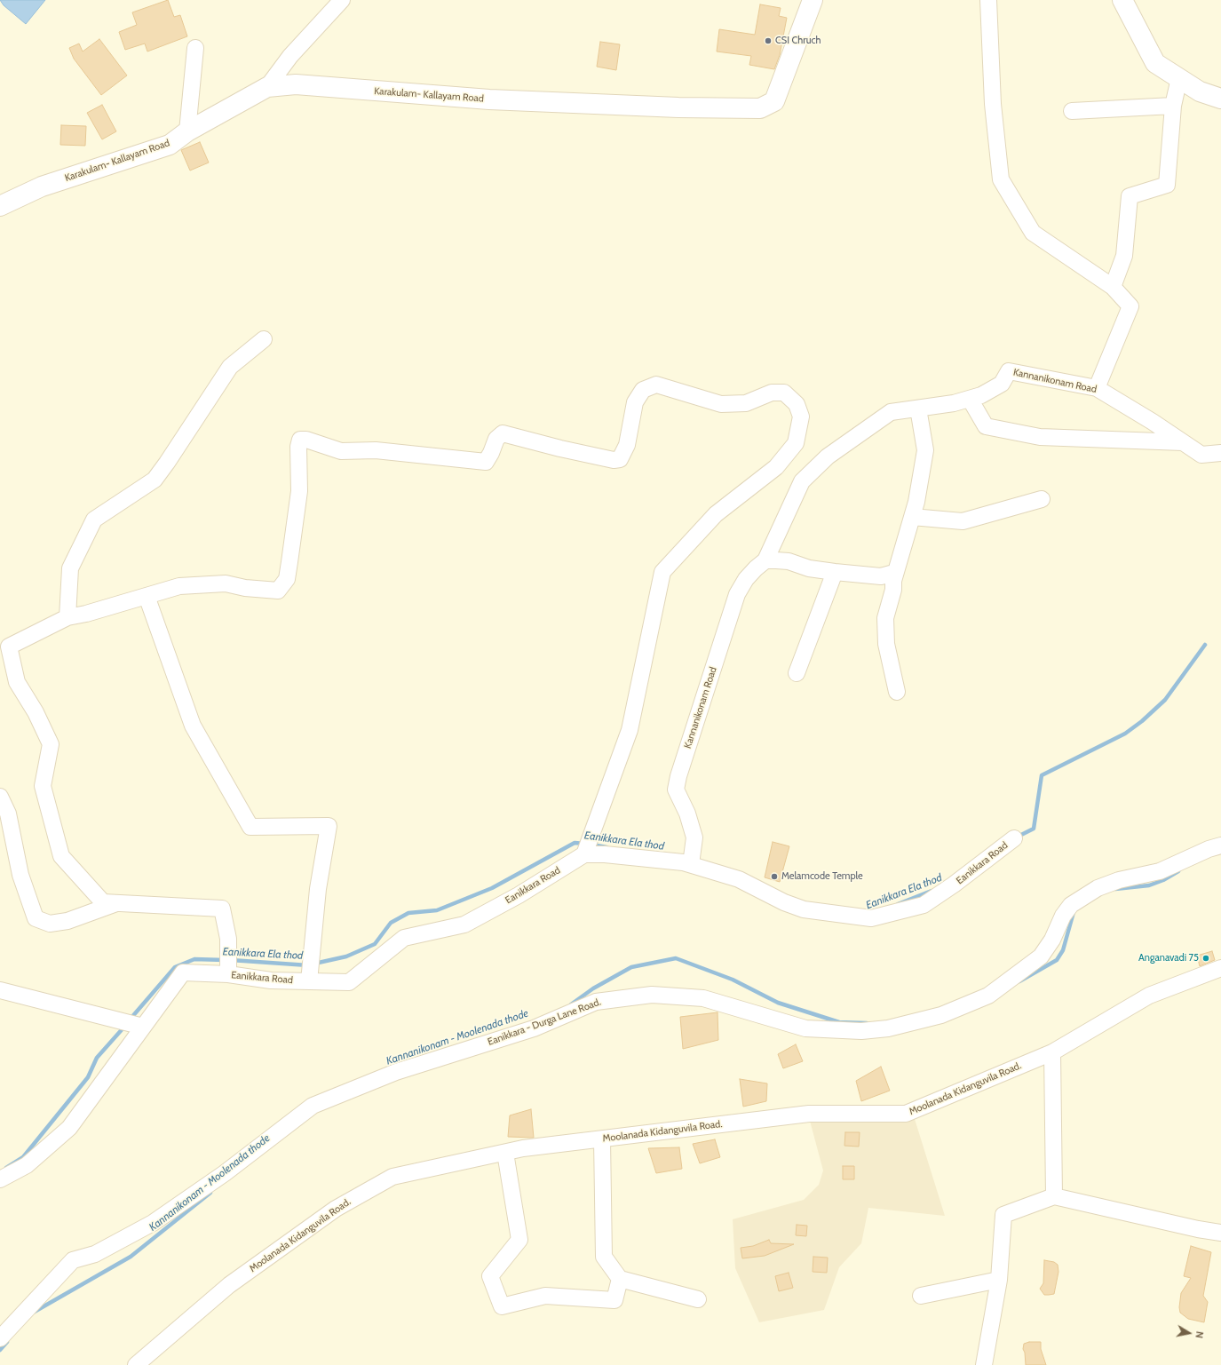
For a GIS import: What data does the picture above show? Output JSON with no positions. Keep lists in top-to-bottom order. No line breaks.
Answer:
{"streets":{"street":["Karakulam- Kallayam Road","Kannanikonam Road","Eanikkara Road","Eanikkara - Durga Lane Road.","Moolanada Kidanguvila Road."]},"crossings":[["Kannanikonam Road","Eanikkara Road"]],"water":["Eanikkara Ela thod","Kannanikonam - Moolenada thode"],"places":["CSI Chruch","Melamcode Temple","Anganavadi 75"],"north":"right"}
